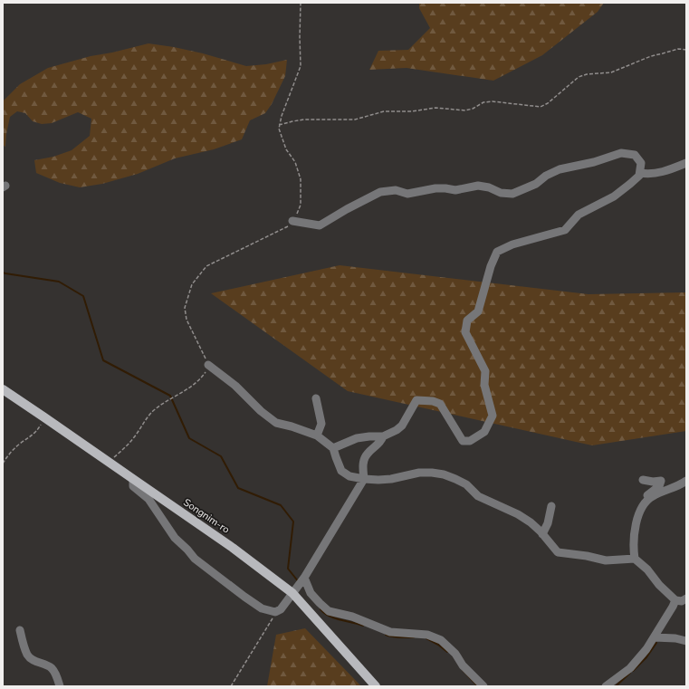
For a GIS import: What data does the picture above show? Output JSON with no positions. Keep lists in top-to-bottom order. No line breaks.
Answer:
{"streets":{"main road":["Songnim-ro"]}}
